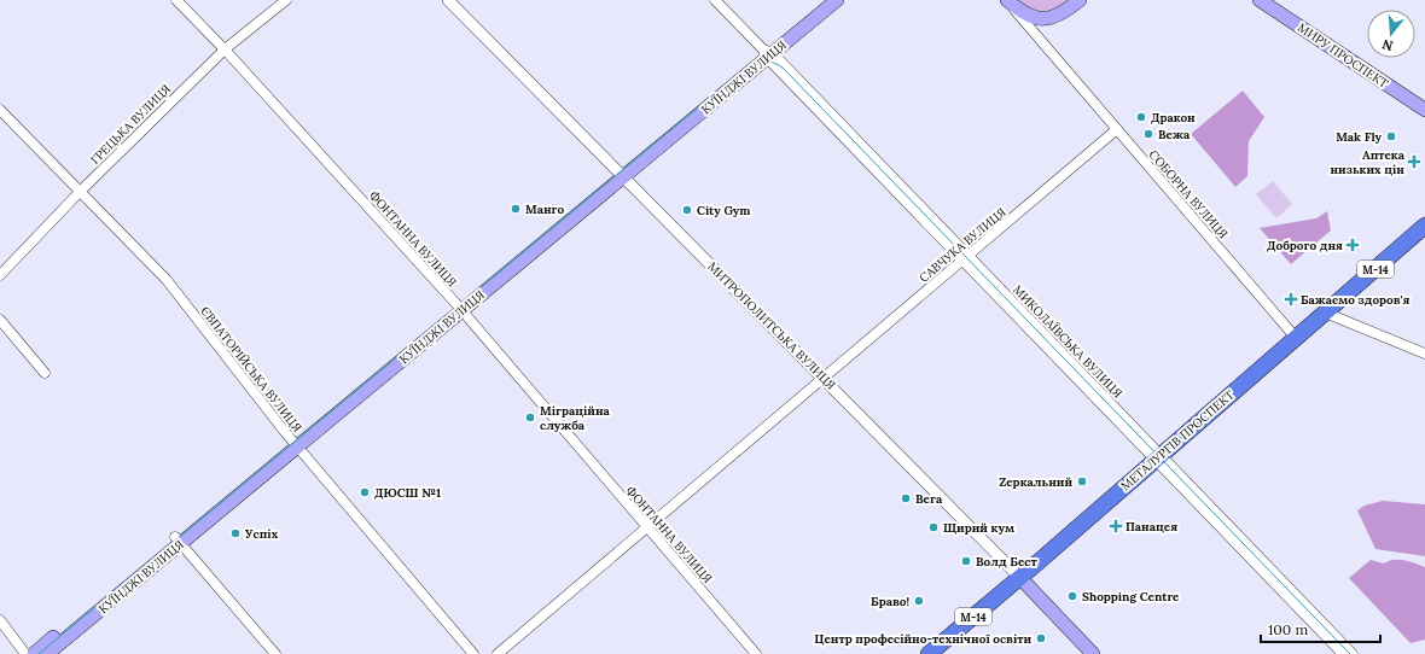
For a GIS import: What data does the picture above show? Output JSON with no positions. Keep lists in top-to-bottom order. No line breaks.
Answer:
{"streets":{"highway":["М-14","МЕТАЛУРГІВ ПРОСПЕКТ"],"main road":["МИРУ ПРОСПЕКТ","КУЇНДЖІ ВУЛИЦЯ","МИТРОПОЛИТСЬКА ВУЛИЦЯ"],"street":["ГРЕЦЬКА ВУЛИЦЯ","СОБОРНА ВУЛИЦЯ","ФОНТАННА ВУЛИЦЯ","САВЧУКА ВУЛИЦЯ","МИКОЛАЇВСЬКА ВУЛИЦЯ","ЄВПАТОРІЙСЬКА ВУЛИЦЯ"]},"crossings":[["КУЇНДЖІ ВУЛИЦЯ","ФОНТАННА ВУЛИЦЯ"],["КУЇНДЖІ ВУЛИЦЯ","МИТРОПОЛИТСЬКА ВУЛИЦЯ"],["КУЇНДЖІ ВУЛИЦЯ","МИКОЛАЇВСЬКА ВУЛИЦЯ"],["КУЇНДЖІ ВУЛИЦЯ","ЄВПАТОРІЙСЬКА ВУЛИЦЯ"],["ГРЕЦЬКА ВУЛИЦЯ","ФОНТАННА ВУЛИЦЯ"],["ГРЕЦЬКА ВУЛИЦЯ","ЄВПАТОРІЙСЬКА ВУЛИЦЯ"],["СОБОРНА ВУЛИЦЯ","САВЧУКА ВУЛИЦЯ"],["СОБОРНА ВУЛИЦЯ","МЕТАЛУРГІВ ПРОСПЕКТ"],["ФОНТАННА ВУЛИЦЯ","САВЧУКА ВУЛИЦЯ"],["САВЧУКА ВУЛИЦЯ","МИТРОПОЛИТСЬКА ВУЛИЦЯ"],["САВЧУКА ВУЛИЦЯ","МИКОЛАЇВСЬКА ВУЛИЦЯ"],["МИТРОПОЛИТСЬКА ВУЛИЦЯ","МЕТАЛУРГІВ ПРОСПЕКТ"],["МИКОЛАЇВСЬКА ВУЛИЦЯ","МЕТАЛУРГІВ ПРОСПЕКТ"]],"places":{"other":["Дракон","Вежа","Mak Fly","Манго","City Gym","Міграційна служба","Zеркальний","ДЮСШ №1","Вега","Щирий кум","Успіх","Волд Бест","Shopping Centre","Браво!","Центр професійно-технічної освіти"],"health":["Аптека низьких цін","Доброго дня","Бажаємо здоров'я","Панацея"]},"scale_bar":"100 m","north":"bottom"}
